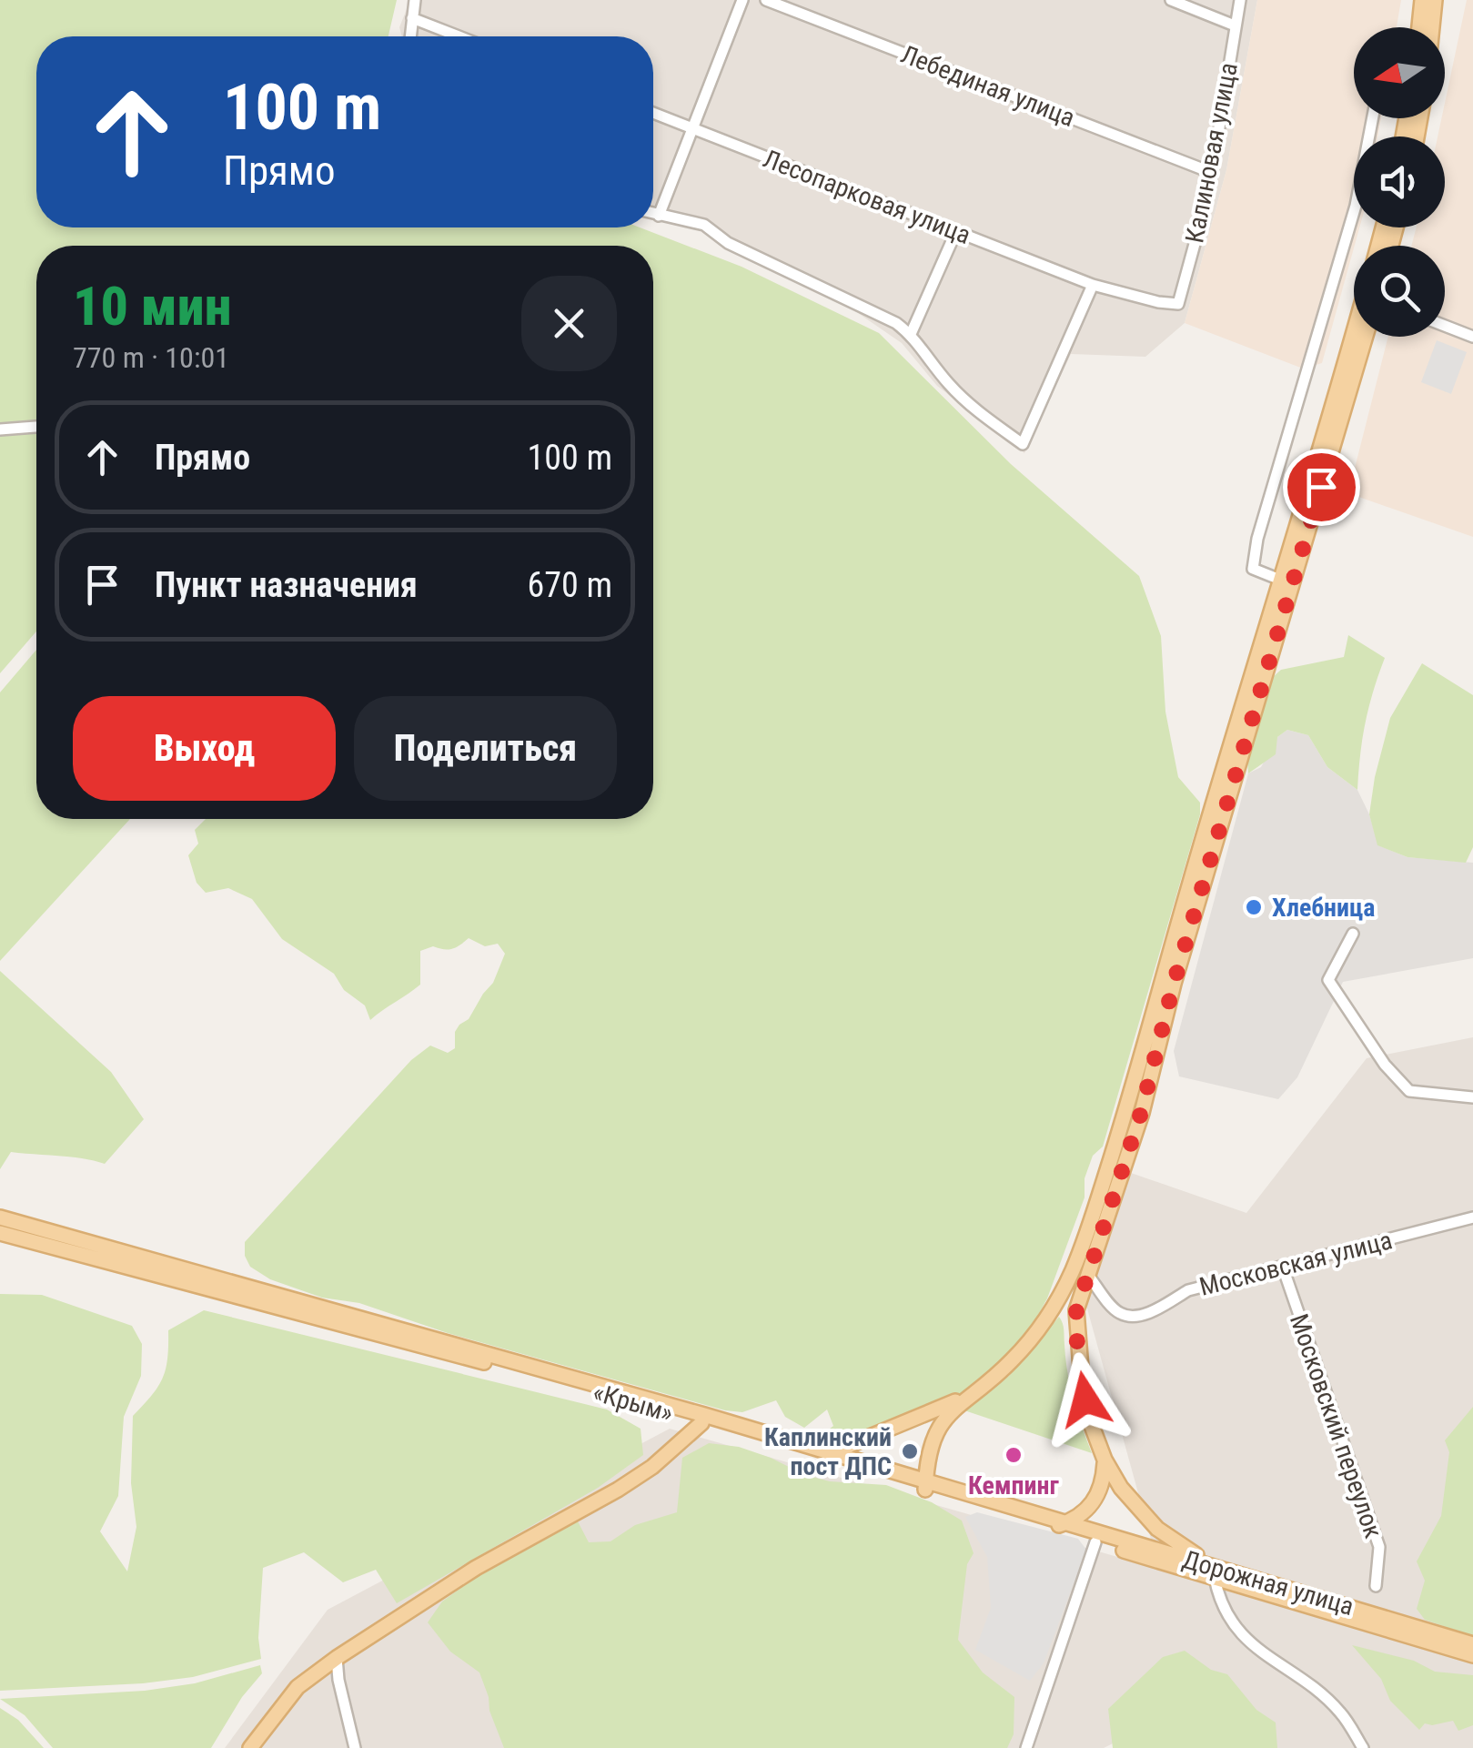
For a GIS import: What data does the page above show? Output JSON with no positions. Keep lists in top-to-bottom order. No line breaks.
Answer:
{"streets":{"main road":["«Крым»","Дорожная улица"],"street":["Лебединая улица","Калиновая улица","Лесопарковая улица","Московская улица","Московский переулок"]},"crossings":[["Лебединая улица","Калиновая улица"],["Калиновая улица","Лесопарковая улица"],["Московская улица","Московский переулок"],["«Крым»","Дорожная улица"]],"places":["Хлебница","Каплинский пост ДПС","Кемпинг"],"north":"left","page":{"turn":["100 m","Прямо"],"heading":["10 мин","770 m · 10:01"],"list":[{"name":"Прямо","value":"100 m"},{"name":"Пункт назначения","value":"670 m"}],"buttons":["Выход","Поделиться"]}}
